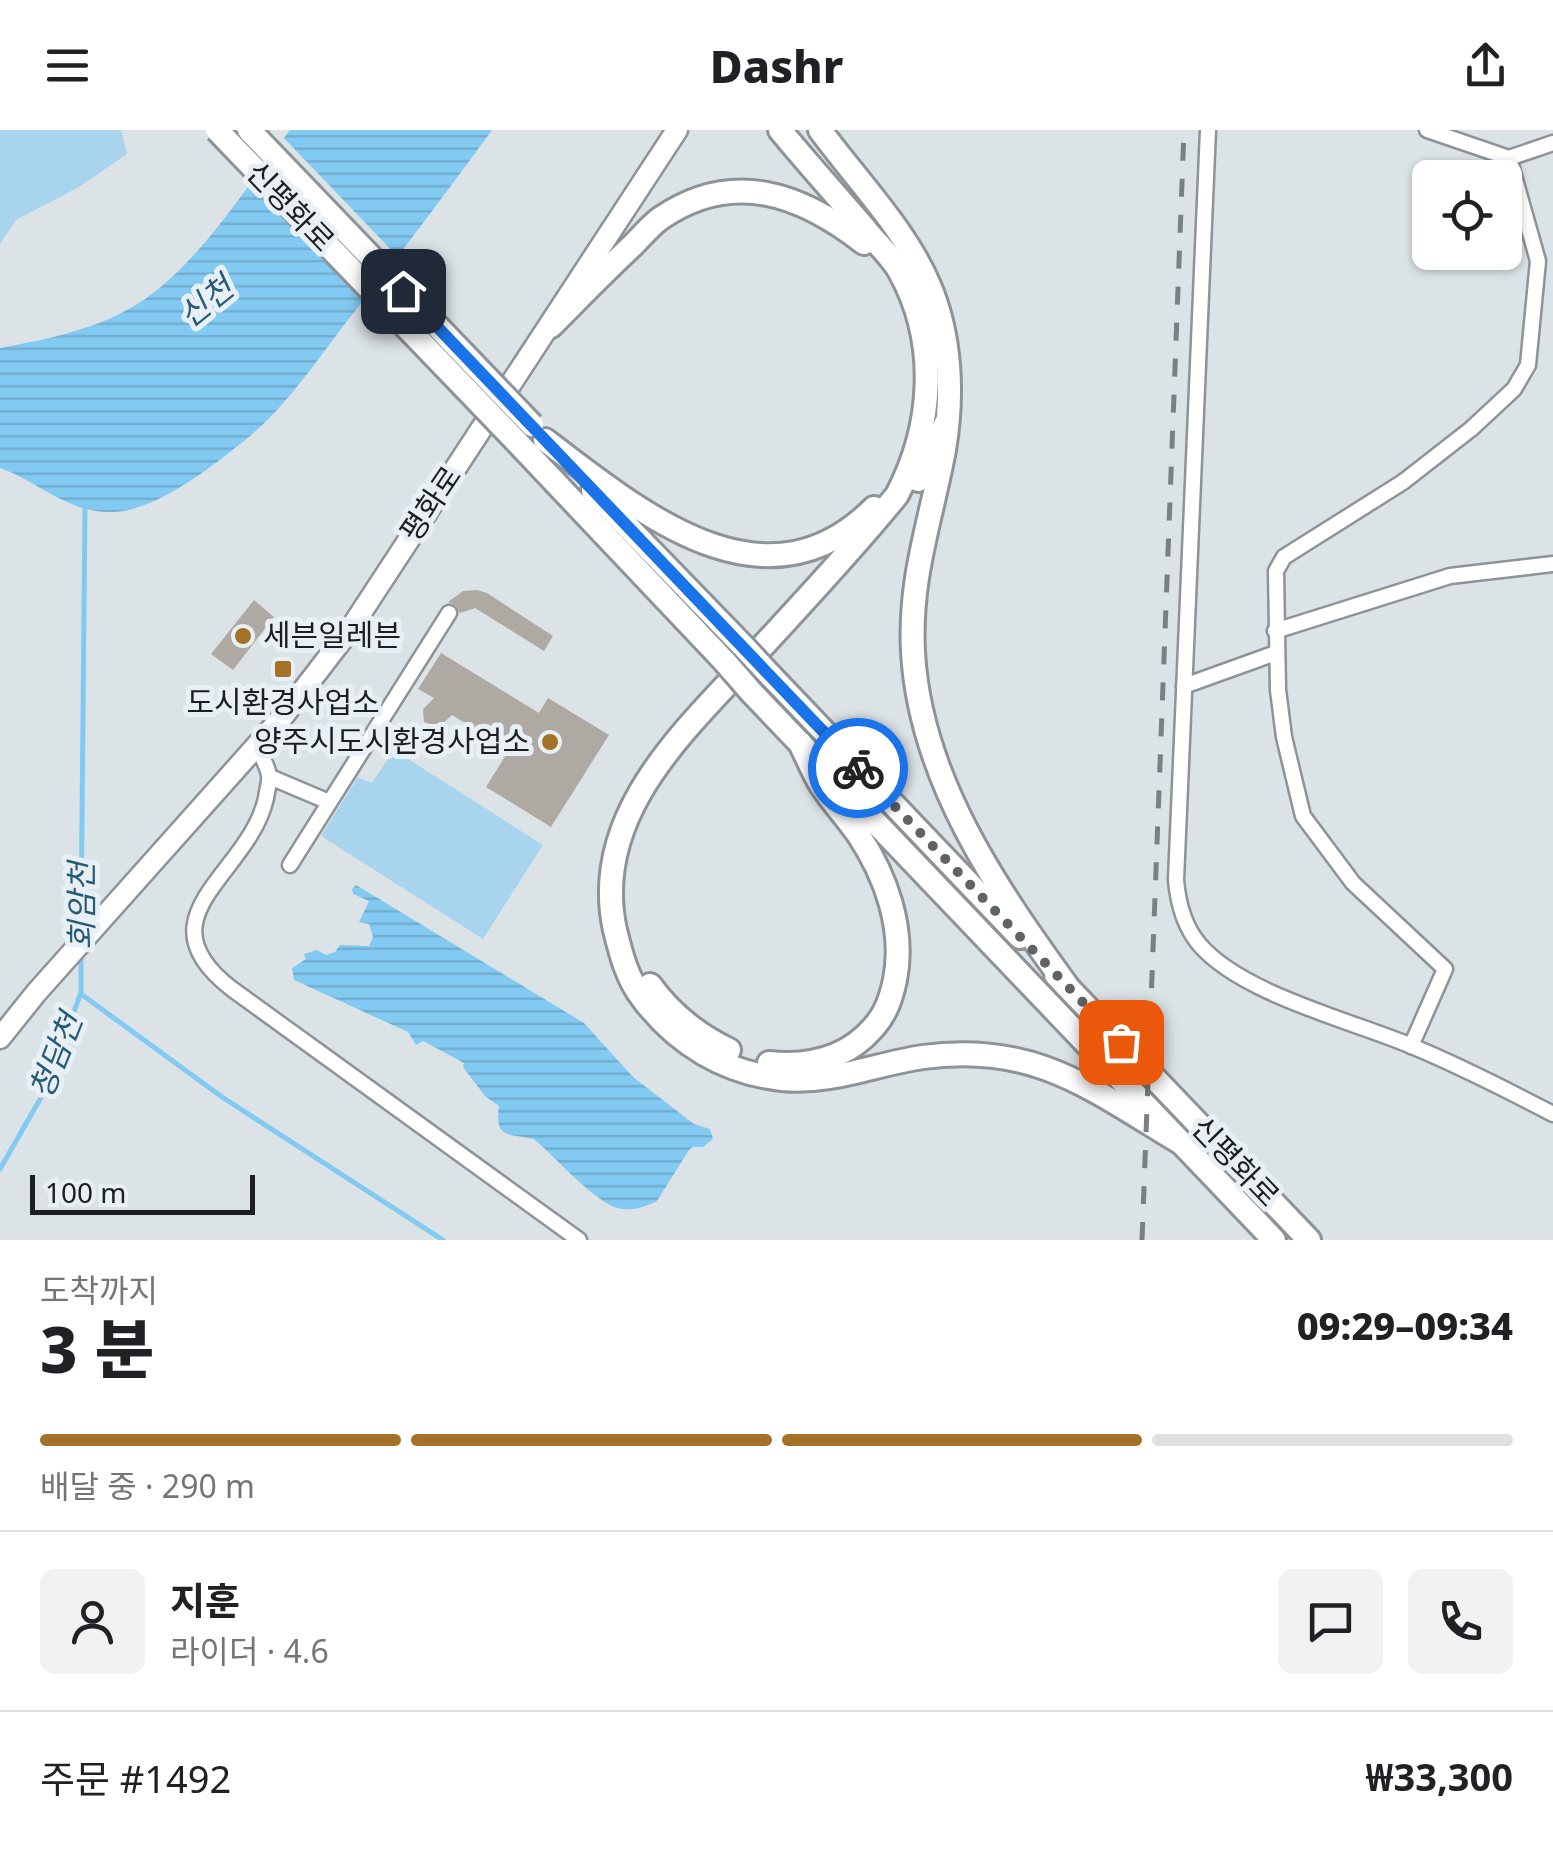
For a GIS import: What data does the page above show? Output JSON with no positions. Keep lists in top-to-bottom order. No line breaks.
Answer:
{"streets":{"highway":["신평화로"],"main road":["평화로"]},"water":["신천","회암천","청담천"],"places":{"other":["세븐일레븐","양주시도시환경사업소"],"transit":["도시환경사업소"]},"scale_bar":"100 m","page":{"header":"Dashr","scale":"100 m","heading":["3 분","도착까지","09:29–09:34"],"panel":["지훈","라이더 · 4.6","주문 #1492","₩33,300"],"bar":"배달 중 · 290 m"}}
